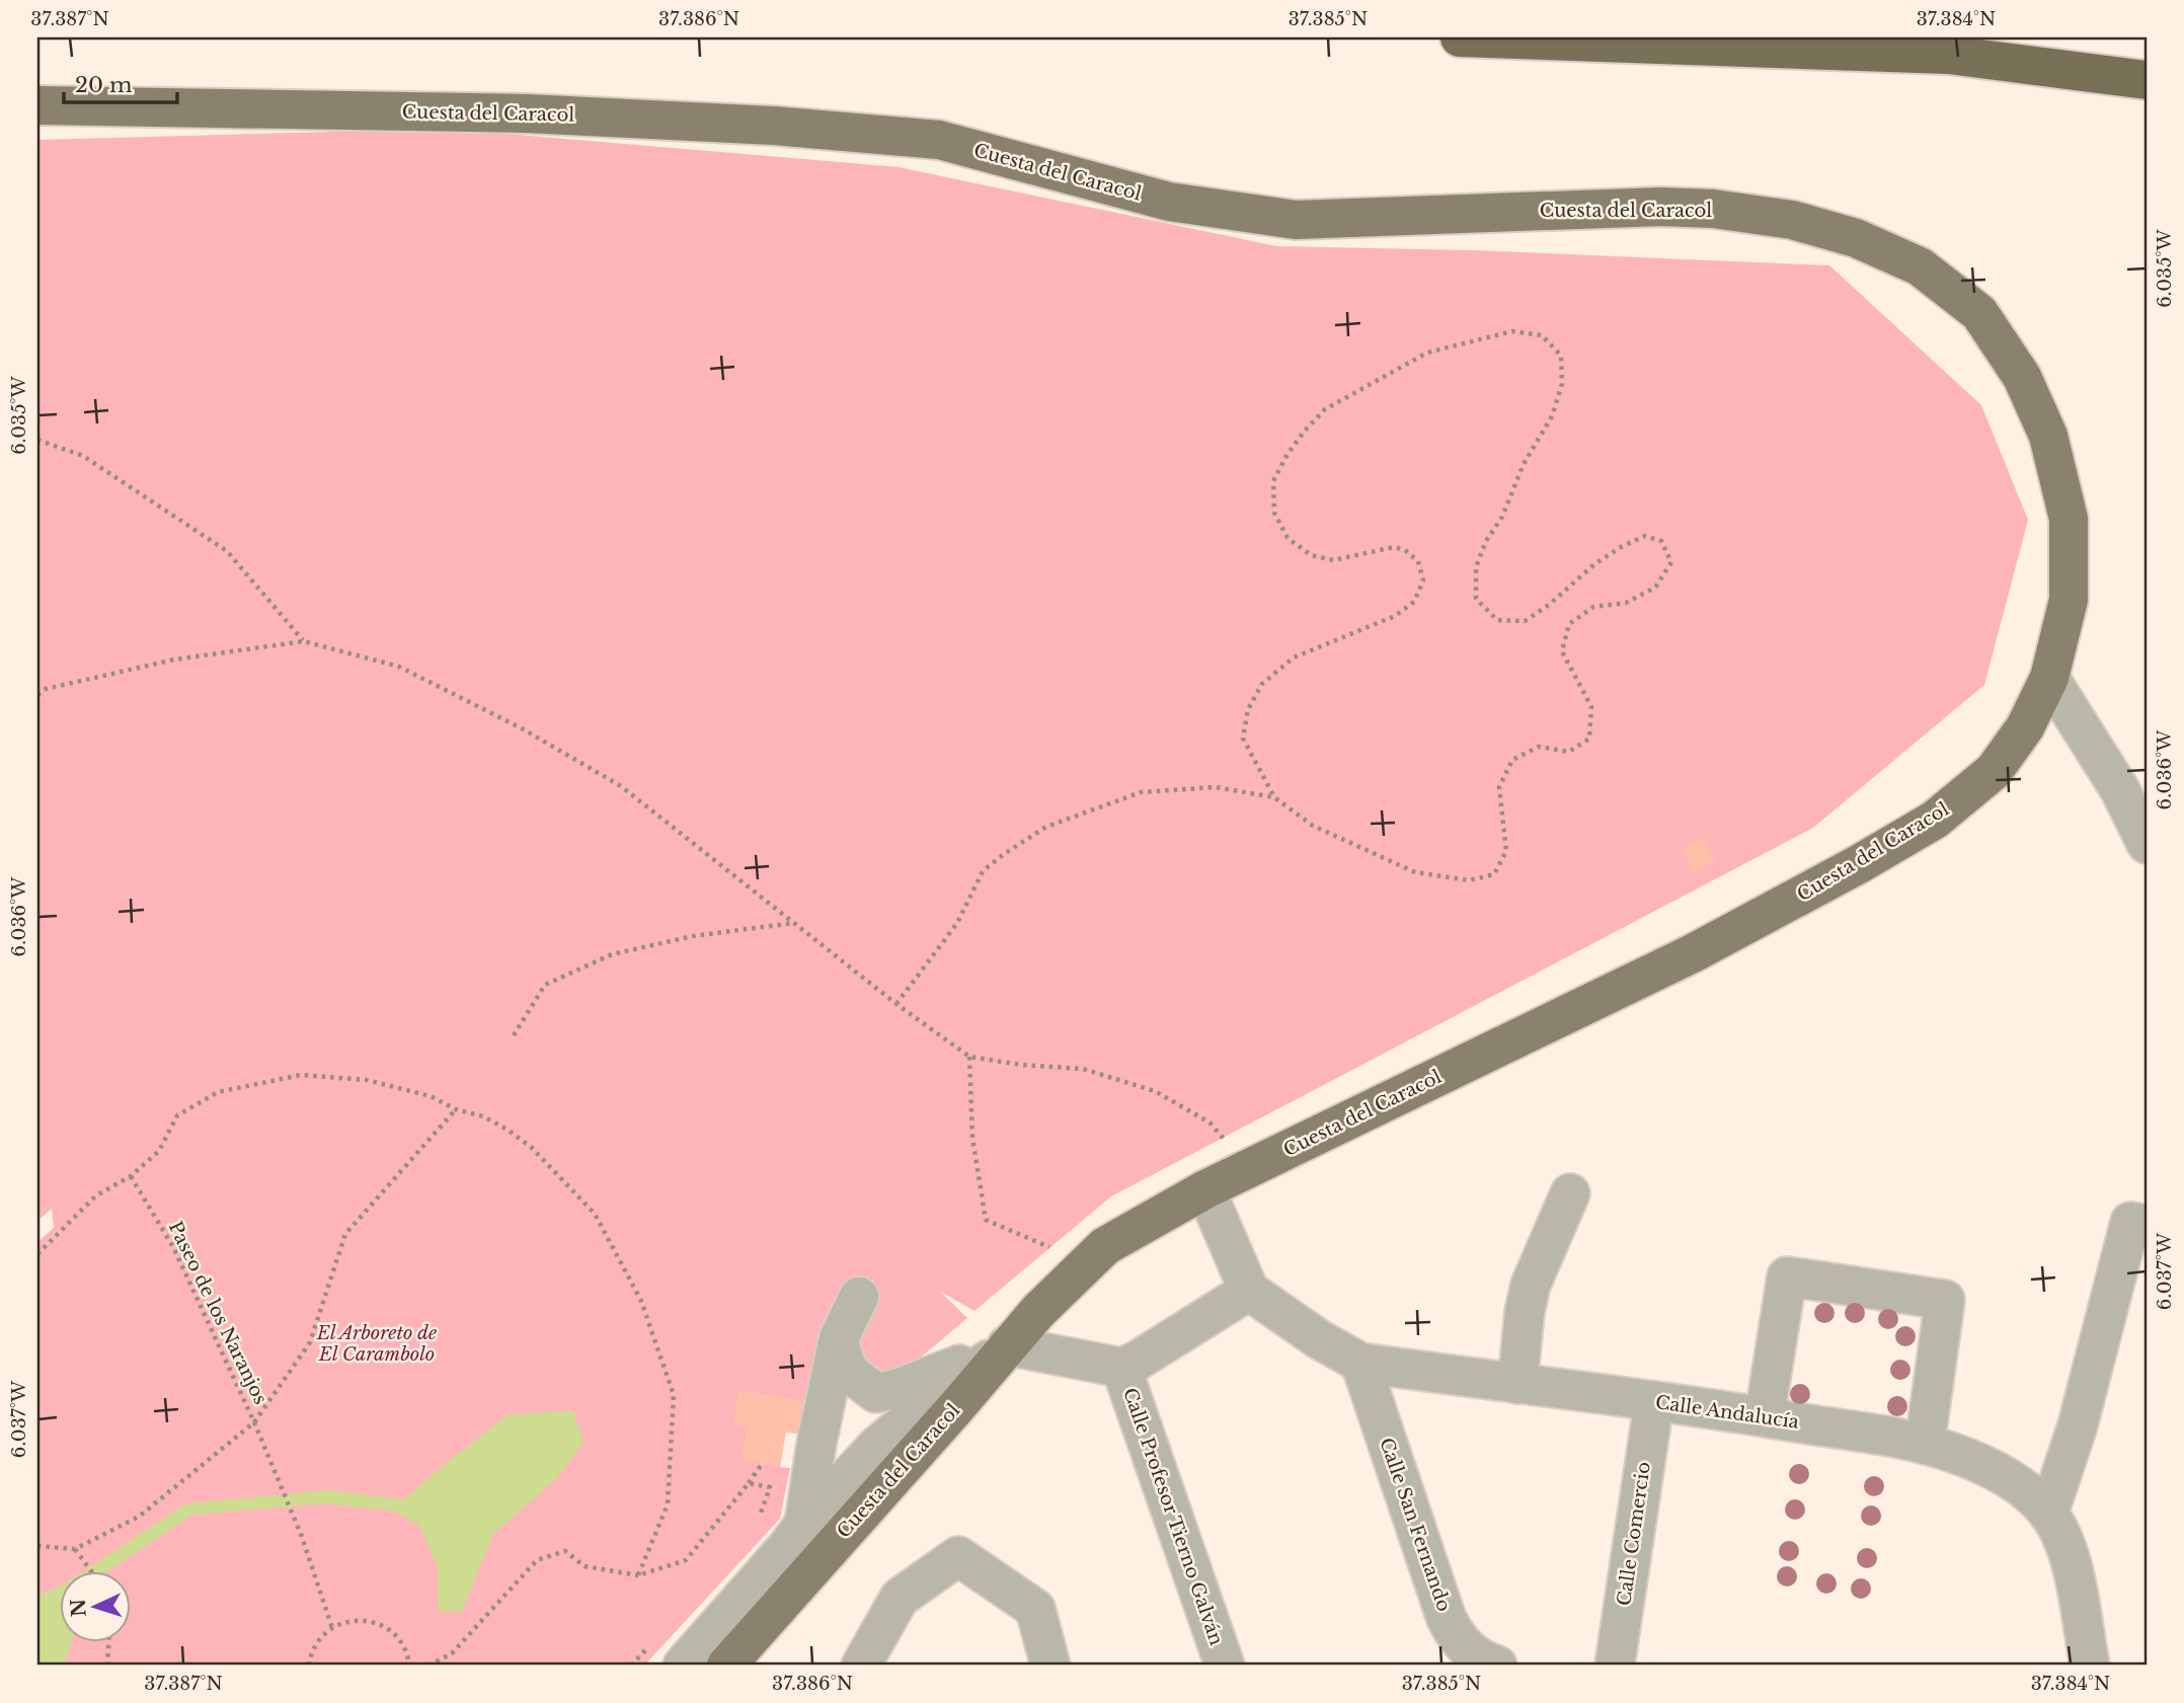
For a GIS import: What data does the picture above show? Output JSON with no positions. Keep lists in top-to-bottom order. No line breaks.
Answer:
{"streets":{"main road":["Cuesta del Caracol"],"street":["Calle Andalucía","Calle Profesor Tierno Galván","Calle San Fernando","Calle Comercio"],"path":["Paseo de los Naranjos"]},"crossings":[["Calle Andalucía","Calle San Fernando"],["Calle Andalucía","Calle Comercio"]],"parks":["El Arboreto de El Carambolo"],"scale_bar":"20 m","north":"left","coordinates":["37.387°N","37.386°N","37.385°N","37.384°N","6.035°W","6.036°W","6.037°W"]}
